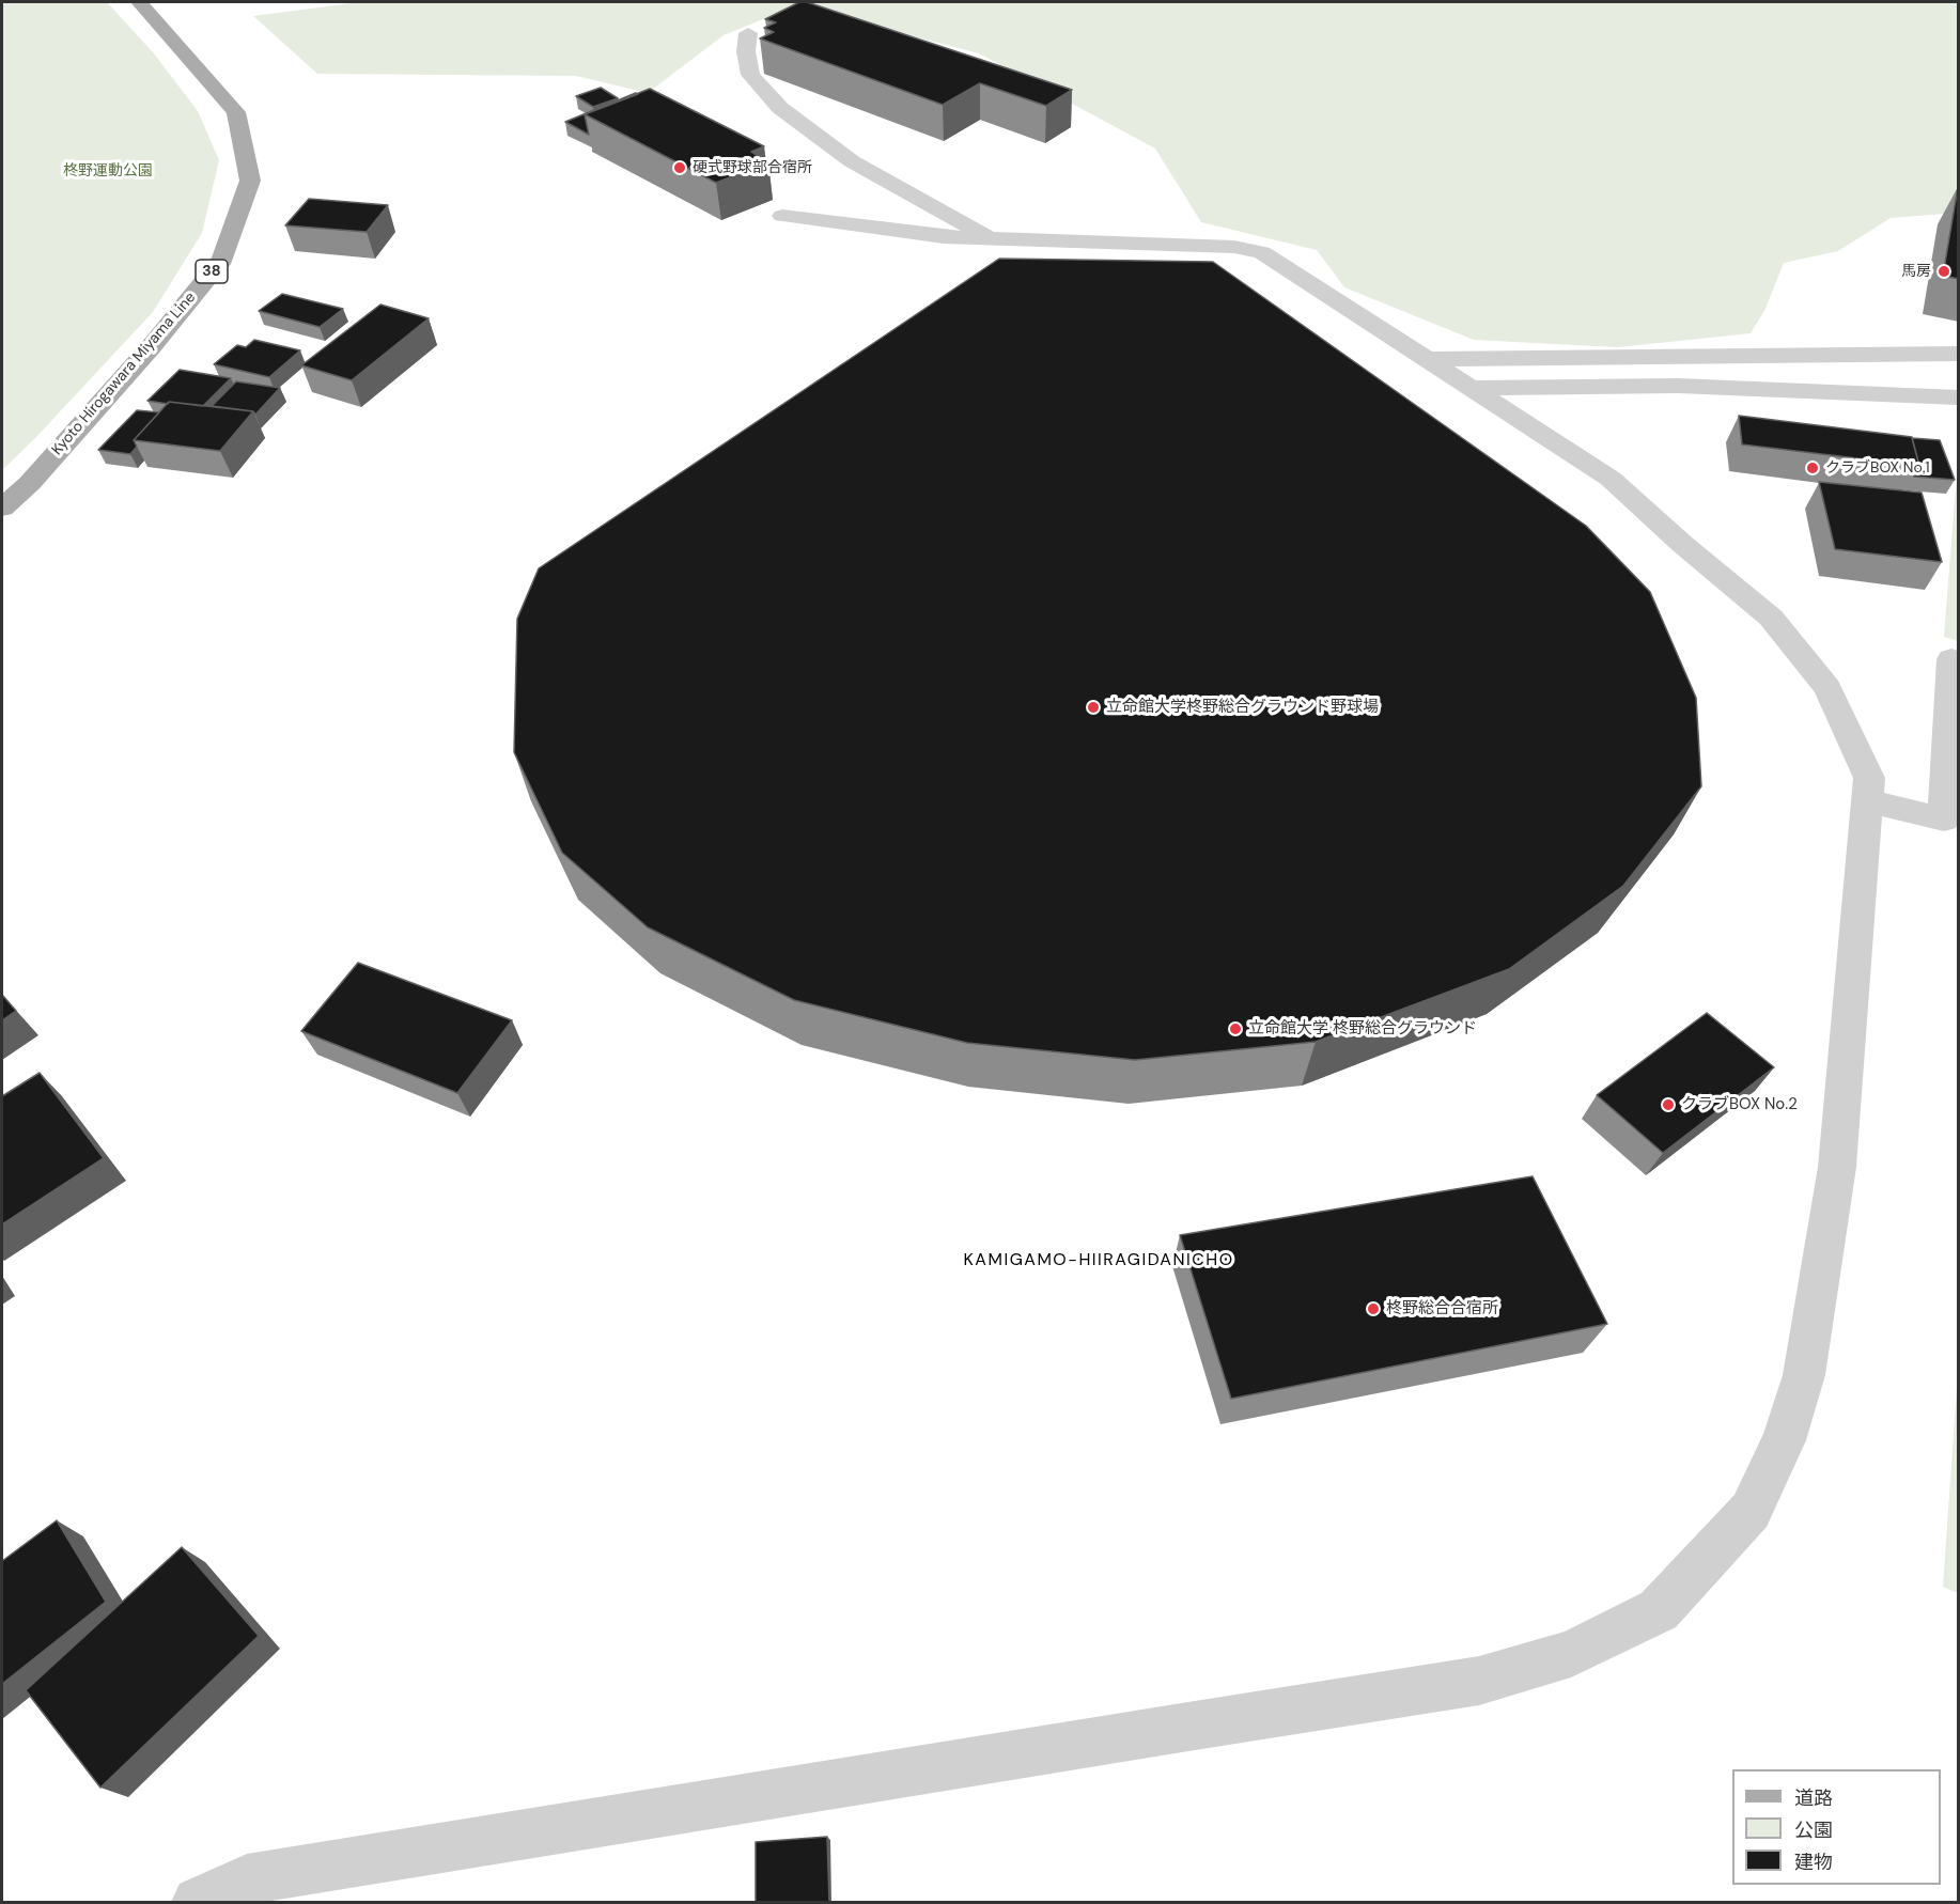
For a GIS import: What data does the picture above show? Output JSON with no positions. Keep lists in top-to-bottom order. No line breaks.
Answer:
{"streets":{"main road":["38","Kyoto Hirogawara Miyama Line"]},"districts":["KAMIGAMO-HIIRAGIDANICHO"],"parks":["柊野運動公園"],"places":["硬式野球部合宿所","馬房","クラブBOX No.1","立命館大学柊野総合グラウンド野球場","立命館大学 柊野総合グラウンド","クラブBOX No.2","柊野総合合宿所"],"legend":["道路","公園","建物"]}
